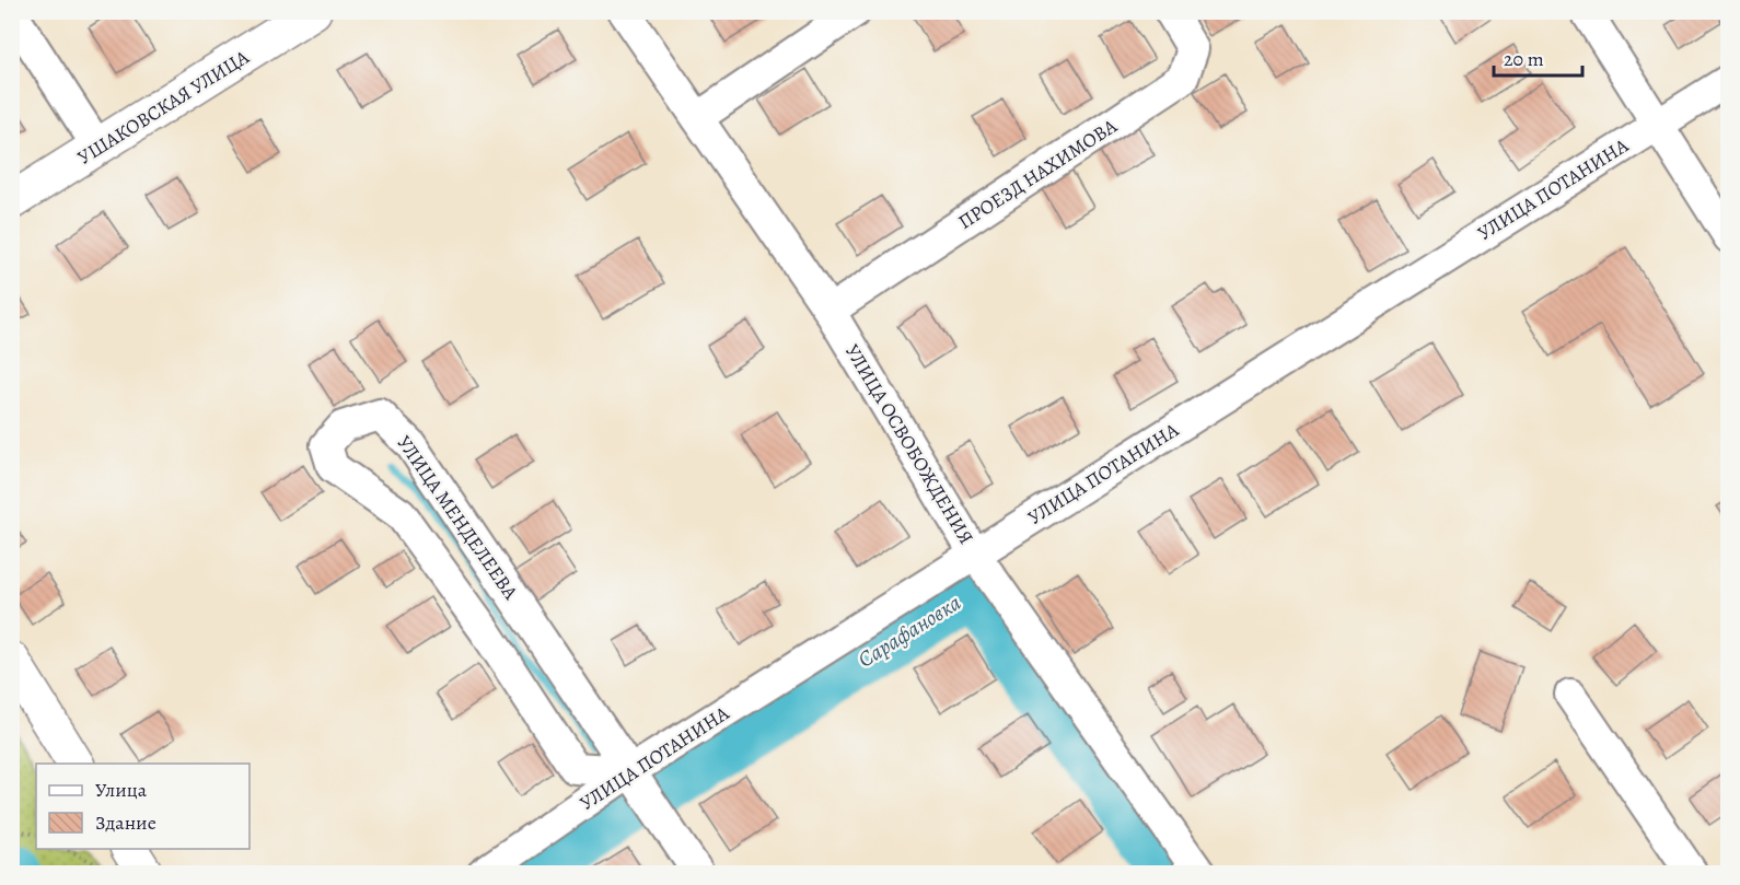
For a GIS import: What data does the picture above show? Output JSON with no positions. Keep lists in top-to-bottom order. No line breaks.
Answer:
{"streets":{"main road":["УШАКОВСКАЯ УЛИЦА"],"street":["ПРОЕЗД НАХИМОВА","УЛИЦА ПОТАНИНА","УЛИЦА ОСВОБОЖДЕНИЯ","УЛИЦА МЕНДЕЛЕЕВА"]},"crossings":[["ПРОЕЗД НАХИМОВА","УЛИЦА ОСВОБОЖДЕНИЯ"],["УЛИЦА ПОТАНИНА","УЛИЦА ОСВОБОЖДЕНИЯ"],["УЛИЦА ПОТАНИНА","УЛИЦА МЕНДЕЛЕЕВА"]],"water":["Сарафановка"],"legend":["Улица","Здание"],"scale_bar":"20 m"}
